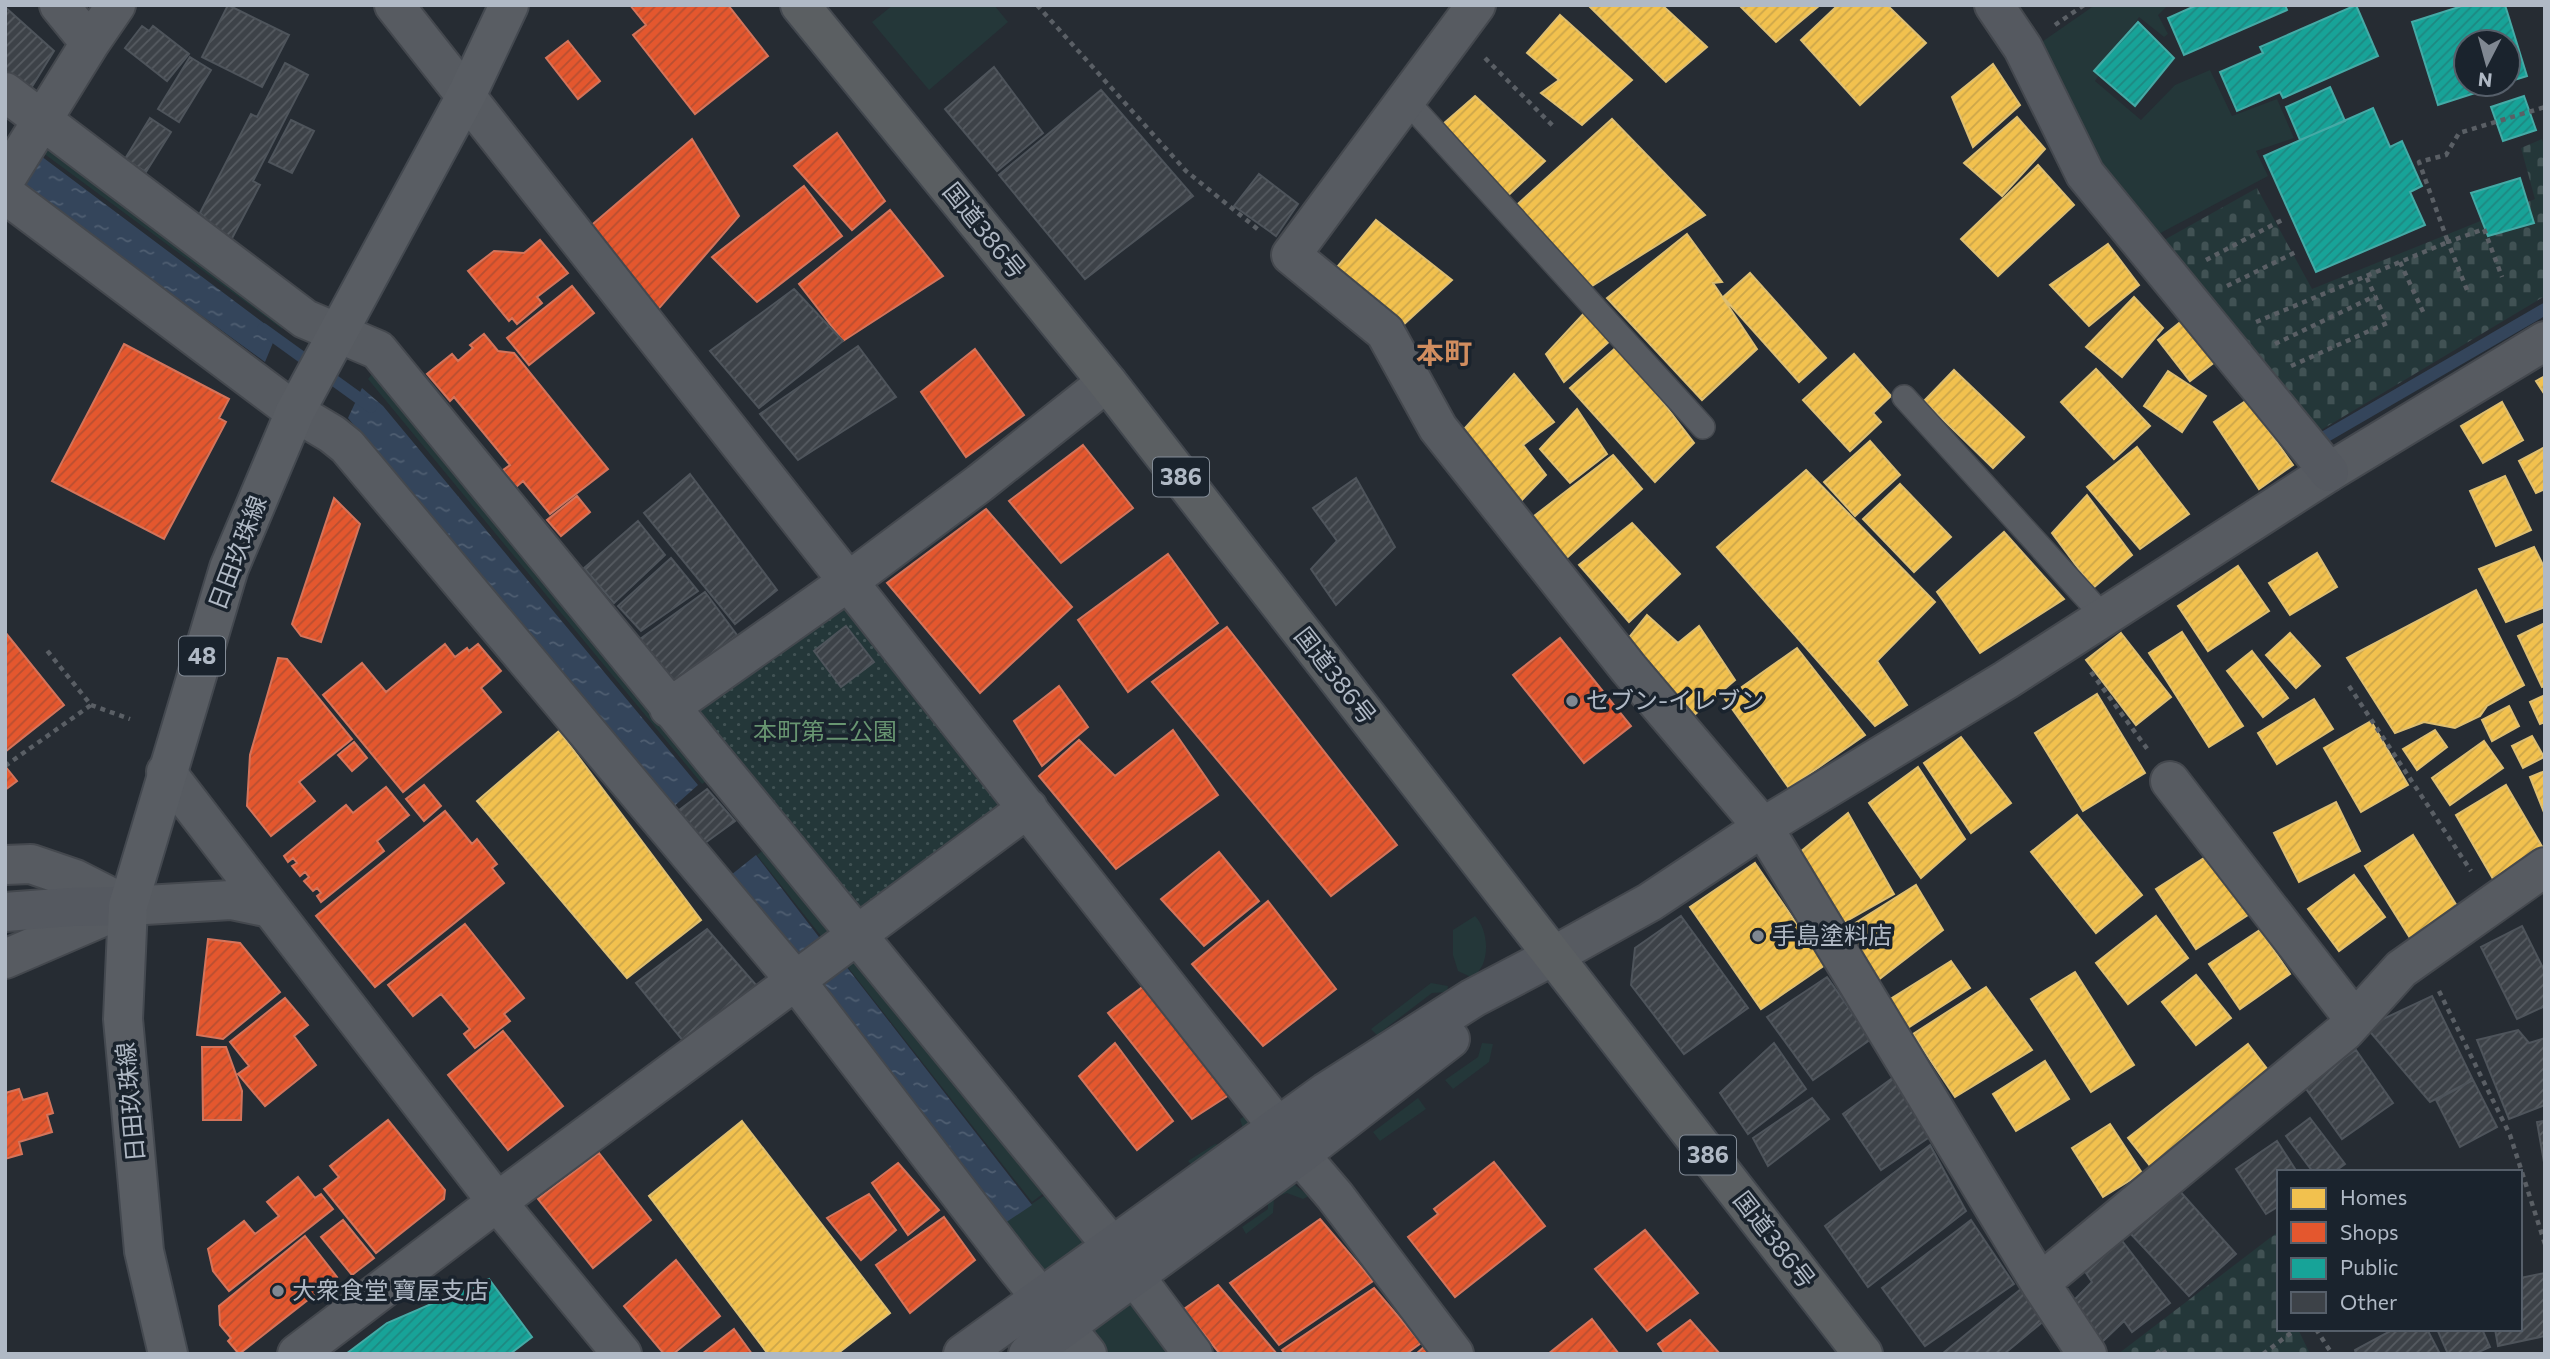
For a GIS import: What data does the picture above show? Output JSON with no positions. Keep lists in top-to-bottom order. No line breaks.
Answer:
{"streets":{"highway":["国道386号","386"],"main road":["日田玖珠線","48"]},"districts":["本町"],"parks":["本町第二公園"],"places":["セブン-イレブン","手島塗料店","大衆食堂 寶屋支店"],"legend":["Homes","Shops","Public","Other"],"north":"bottom"}
